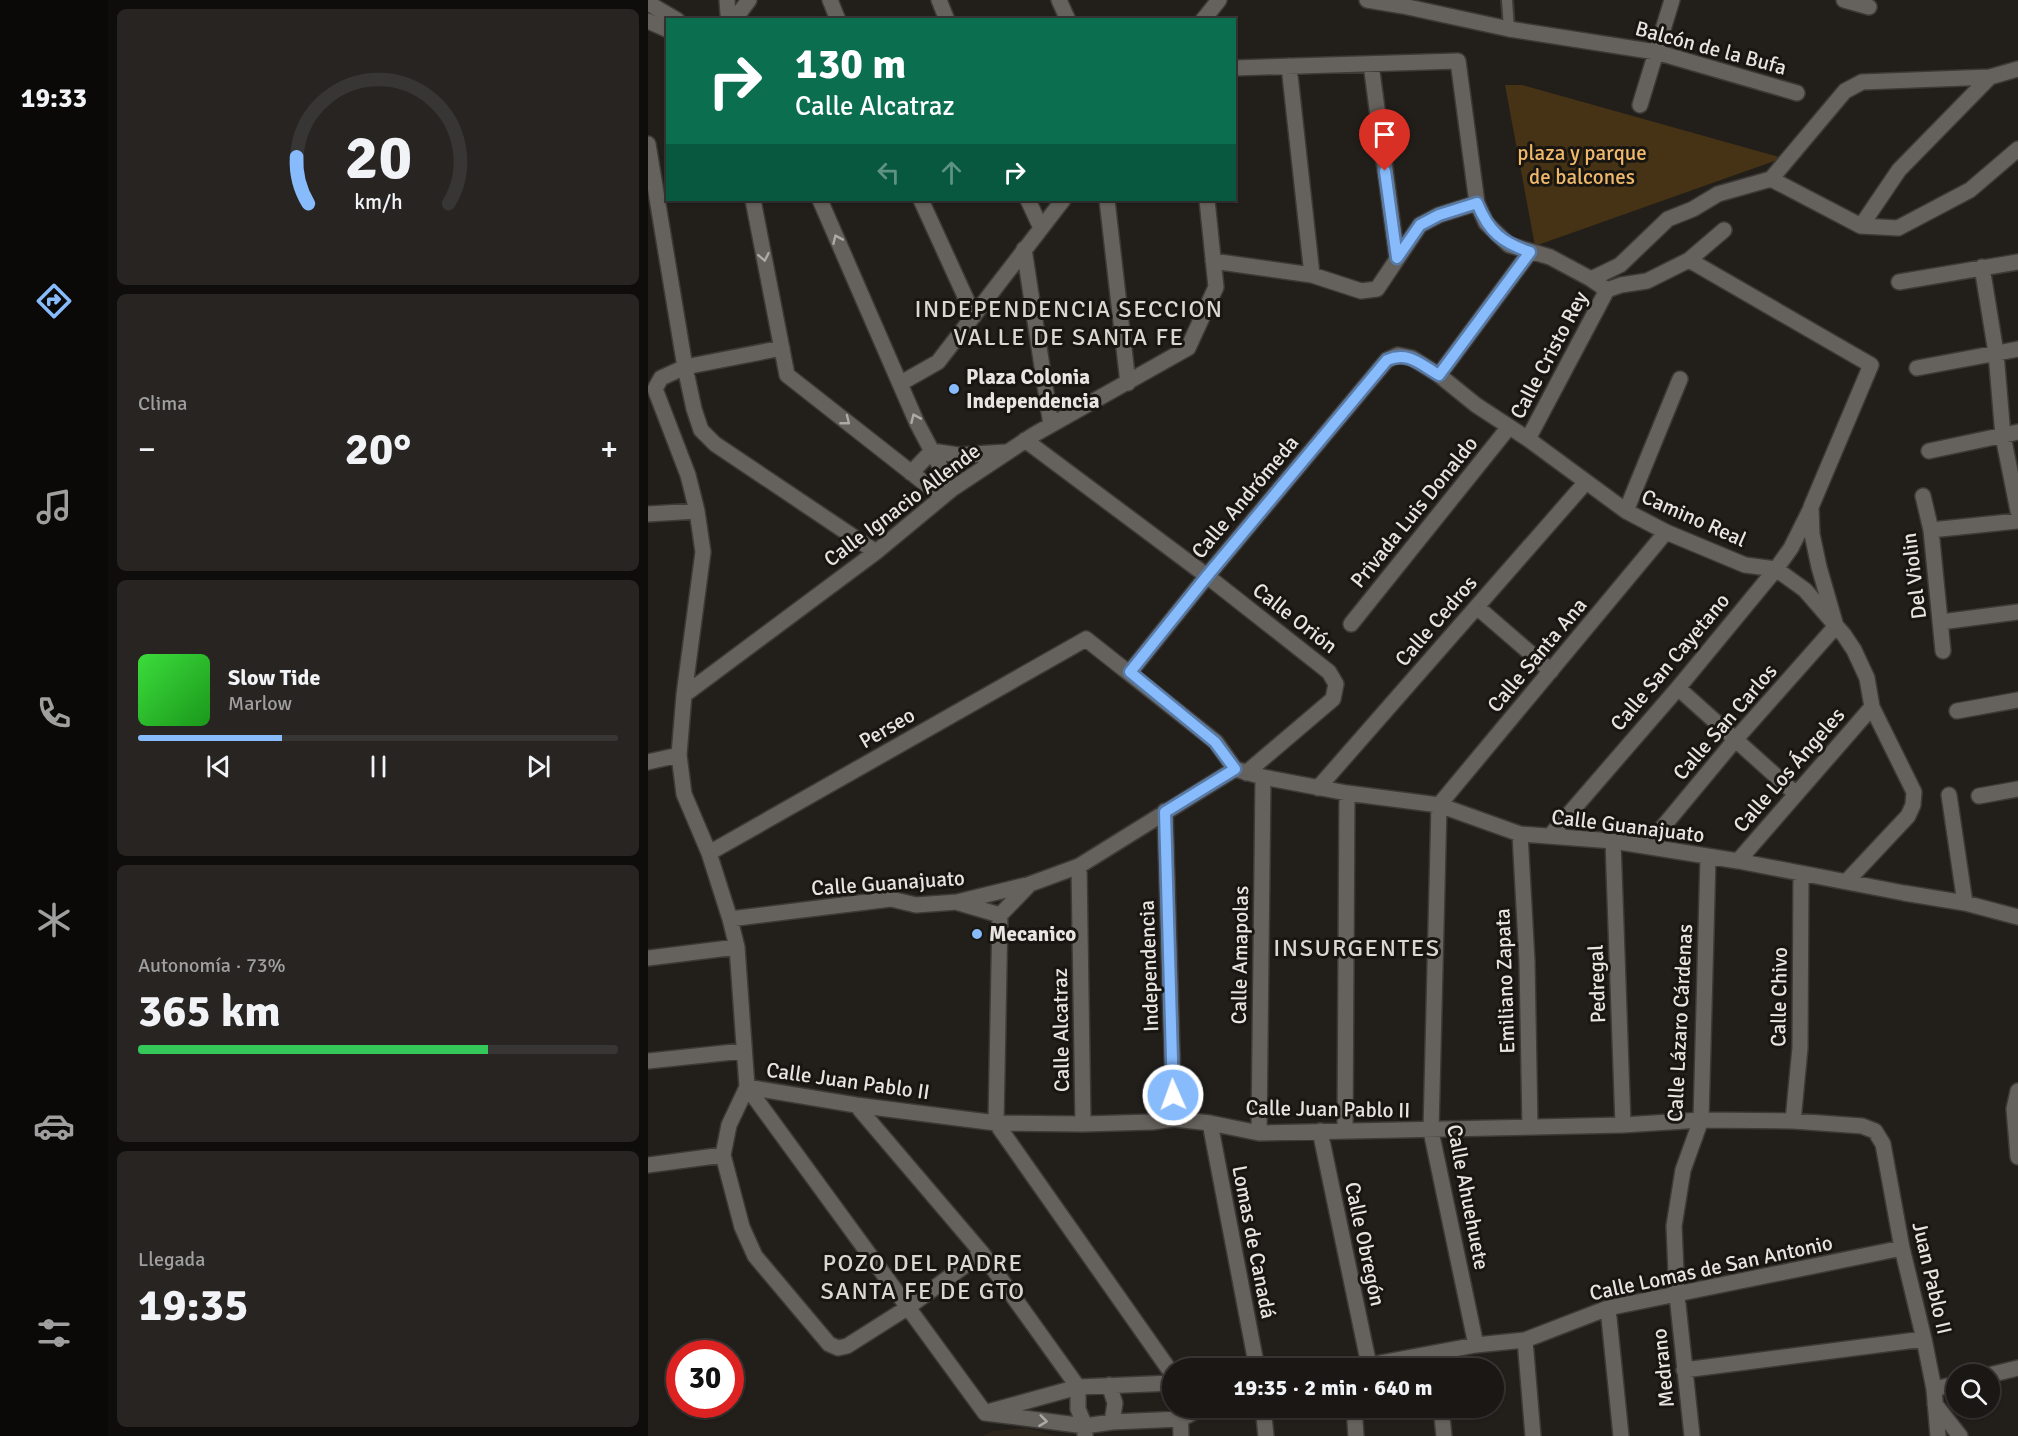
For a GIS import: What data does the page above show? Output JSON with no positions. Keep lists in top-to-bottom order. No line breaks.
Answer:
{"streets":{"street":["Balcón de la Bufa","Calle Cristo Rey","Calle Andrómeda","Calle Ignacio Allende","Privada Luis Donaldo","Camino Real","Del Violin","Calle Orión","Calle Cedros","Calle Santa Ana","Calle San Cayetano","Calle San Carlos","Perseo","Calle Los Ángeles","Calle Guanajuato","Calle Amapolas","Independencia","Emiliano Zapata","Pedregal","Calle Chivo","Calle Lázaro Cárdenas","Calle Alcatraz","Calle Juan Pablo II","Calle Ahuehuete","Lomas de Canadá","Calle Obregón","Calle Lomas de San Antonio","Juan Pablo II","Medrano"]},"crossings":[["Calle Cristo Rey","Camino Real"],["Calle Andrómeda","Camino Real"],["Calle Andrómeda","Calle Orión"],["Calle Andrómeda","Perseo"],["Calle Ignacio Allende","Calle Orión"],["Privada Luis Donaldo","Camino Real"],["Camino Real","Calle Cedros"],["Camino Real","Calle Santa Ana"],["Camino Real","Calle San Cayetano"],["Camino Real","Calle San Carlos"],["Camino Real","Calle Los Ángeles"],["Camino Real","Calle Guanajuato"],["Calle Orión","Calle Guanajuato"],["Calle Cedros","Calle Guanajuato"],["Calle Santa Ana","Calle Guanajuato"],["Calle Santa Ana","Calle Ahuehuete"],["Calle San Cayetano","Calle San Carlos"],["Calle San Cayetano","Calle Guanajuato"],["Calle San Carlos","Calle Guanajuato"],["Calle Los Ángeles","Calle Guanajuato"],["Calle Guanajuato","Calle Amapolas"],["Calle Guanajuato","Emiliano Zapata"],["Calle Guanajuato","Pedregal"],["Calle Guanajuato","Calle Chivo"],["Calle Guanajuato","Calle Lázaro Cárdenas"],["Calle Guanajuato","Calle Alcatraz"],["Calle Guanajuato","Calle Ahuehuete"],["Calle Amapolas","Calle Juan Pablo II"],["Independencia","Calle Juan Pablo II"],["Emiliano Zapata","Calle Juan Pablo II"],["Pedregal","Calle Juan Pablo II"],["Calle Chivo","Calle Juan Pablo II"],["Calle Lázaro Cárdenas","Calle Juan Pablo II"],["Calle Lázaro Cárdenas","Calle Lomas de San Antonio"],["Calle Lázaro Cárdenas","Medrano"],["Calle Alcatraz","Calle Juan Pablo II"],["Calle Juan Pablo II","Calle Ahuehuete"],["Calle Juan Pablo II","Lomas de Canadá"],["Calle Juan Pablo II","Calle Obregón"],["Calle Juan Pablo II","Juan Pablo II"],["Calle Ahuehuete","Calle Lomas de San Antonio"],["Calle Lomas de San Antonio","Juan Pablo II"],["Calle Lomas de San Antonio","Medrano"]],"districts":["INDEPENDENCIA SECCION VALLE DE SANTA FE","INSURGENTES","POZO DEL PADRE SANTA FE DE GTO"],"parks":["plaza y parque de balcones"],"places":["Plaza Colonia Independencia","Mecanico"],"page":{"tabs":"19:33","turn":["130 m","Calle Alcatraz"],"tile":["Clima",["Autonomía · 73%","365 km"],["Llegada","19:35"]],"heat":["−","20°","+"],"song":["Slow Tide","Marlow"],"limit":"30","trip":"19:35 · 2 min · 640 m","gauge":["20","km/h"]}}
